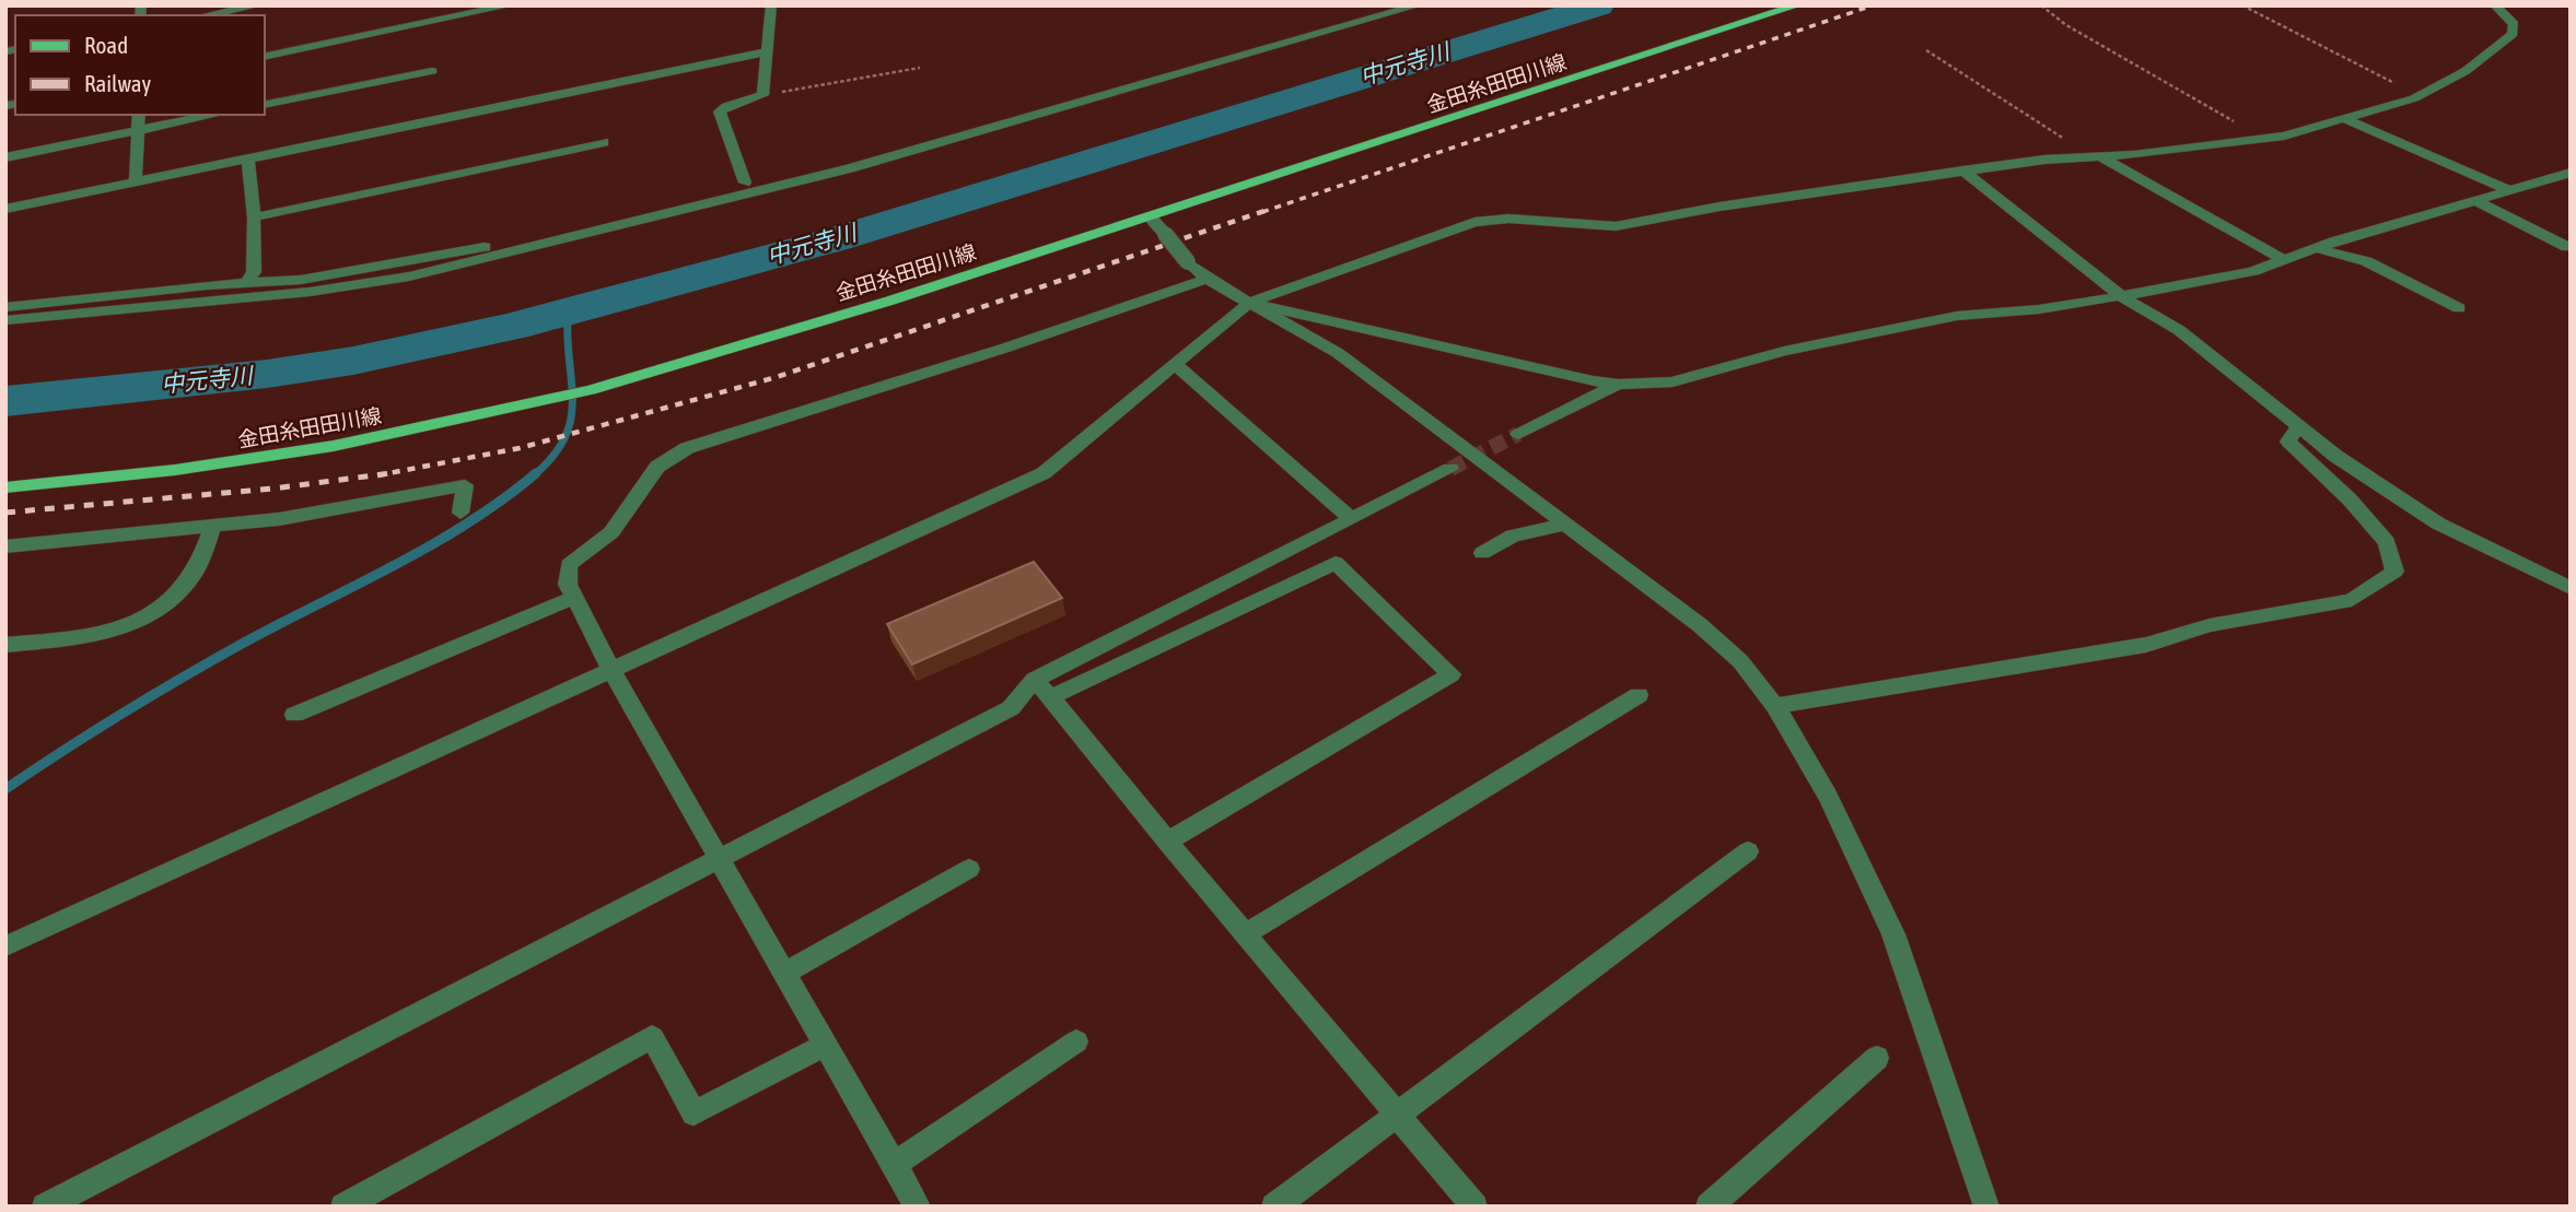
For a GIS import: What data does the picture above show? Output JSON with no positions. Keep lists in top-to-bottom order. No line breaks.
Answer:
{"streets":{"main road":["金田糸田田川線"]},"water":["中元寺川"],"legend":["Road","Railway"]}
